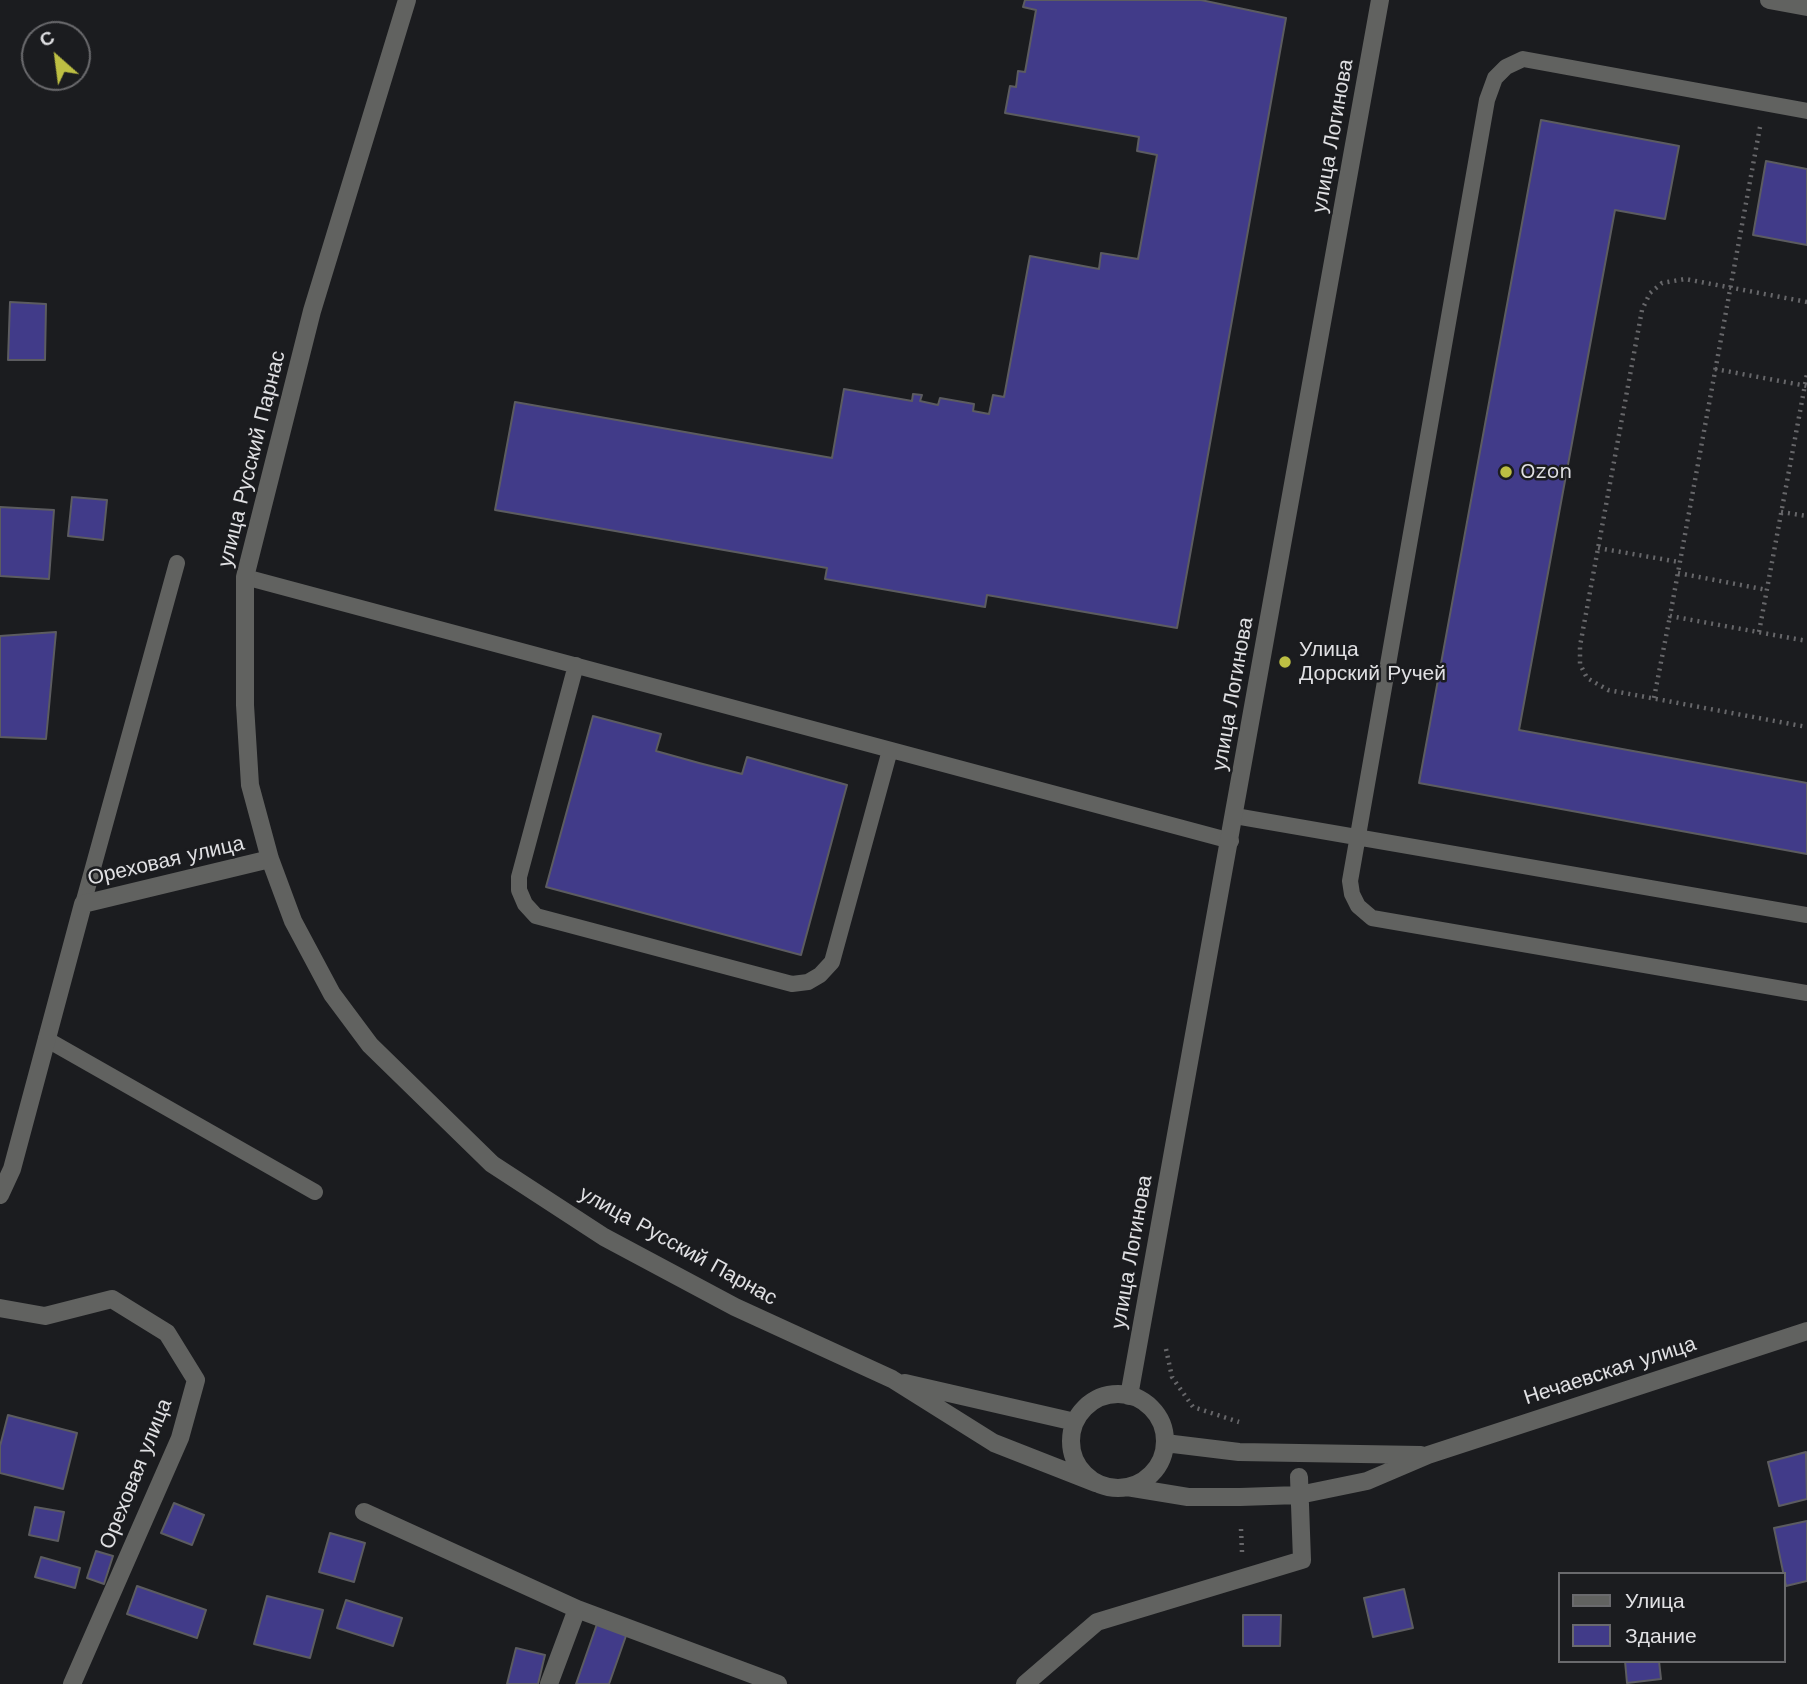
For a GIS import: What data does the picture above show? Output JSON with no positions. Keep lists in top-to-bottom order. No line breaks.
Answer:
{"streets":{"street":["улица Логинова","улица Русский Парнас","Ореховая улица","Нечаевская улица"]},"crossings":[["улица Логинова","улица Русский Парнас"],["улица Логинова","Нечаевская улица"],["улица Русский Парнас","Ореховая улица"],["улица Русский Парнас","Нечаевская улица"]],"places":["Ozon","Улица Дорский Ручей"],"legend":["Улица","Здание"],"north":"top left"}
